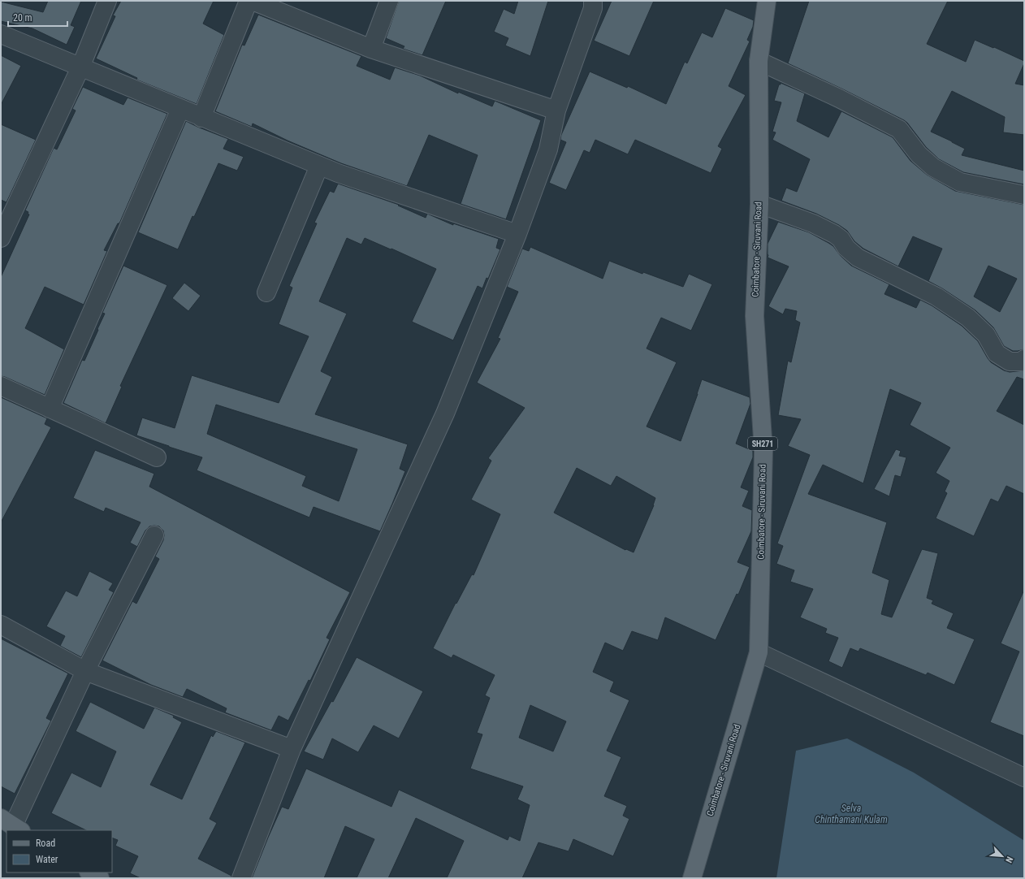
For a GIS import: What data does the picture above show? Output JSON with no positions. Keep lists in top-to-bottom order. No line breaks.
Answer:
{"streets":{"main road":["Coimbatore - Siruvani Road","SH271"]},"water":["Selva Chinthamani Kulam"],"legend":["Road","Water"],"scale_bar":"20 m","north":"bottom right"}
